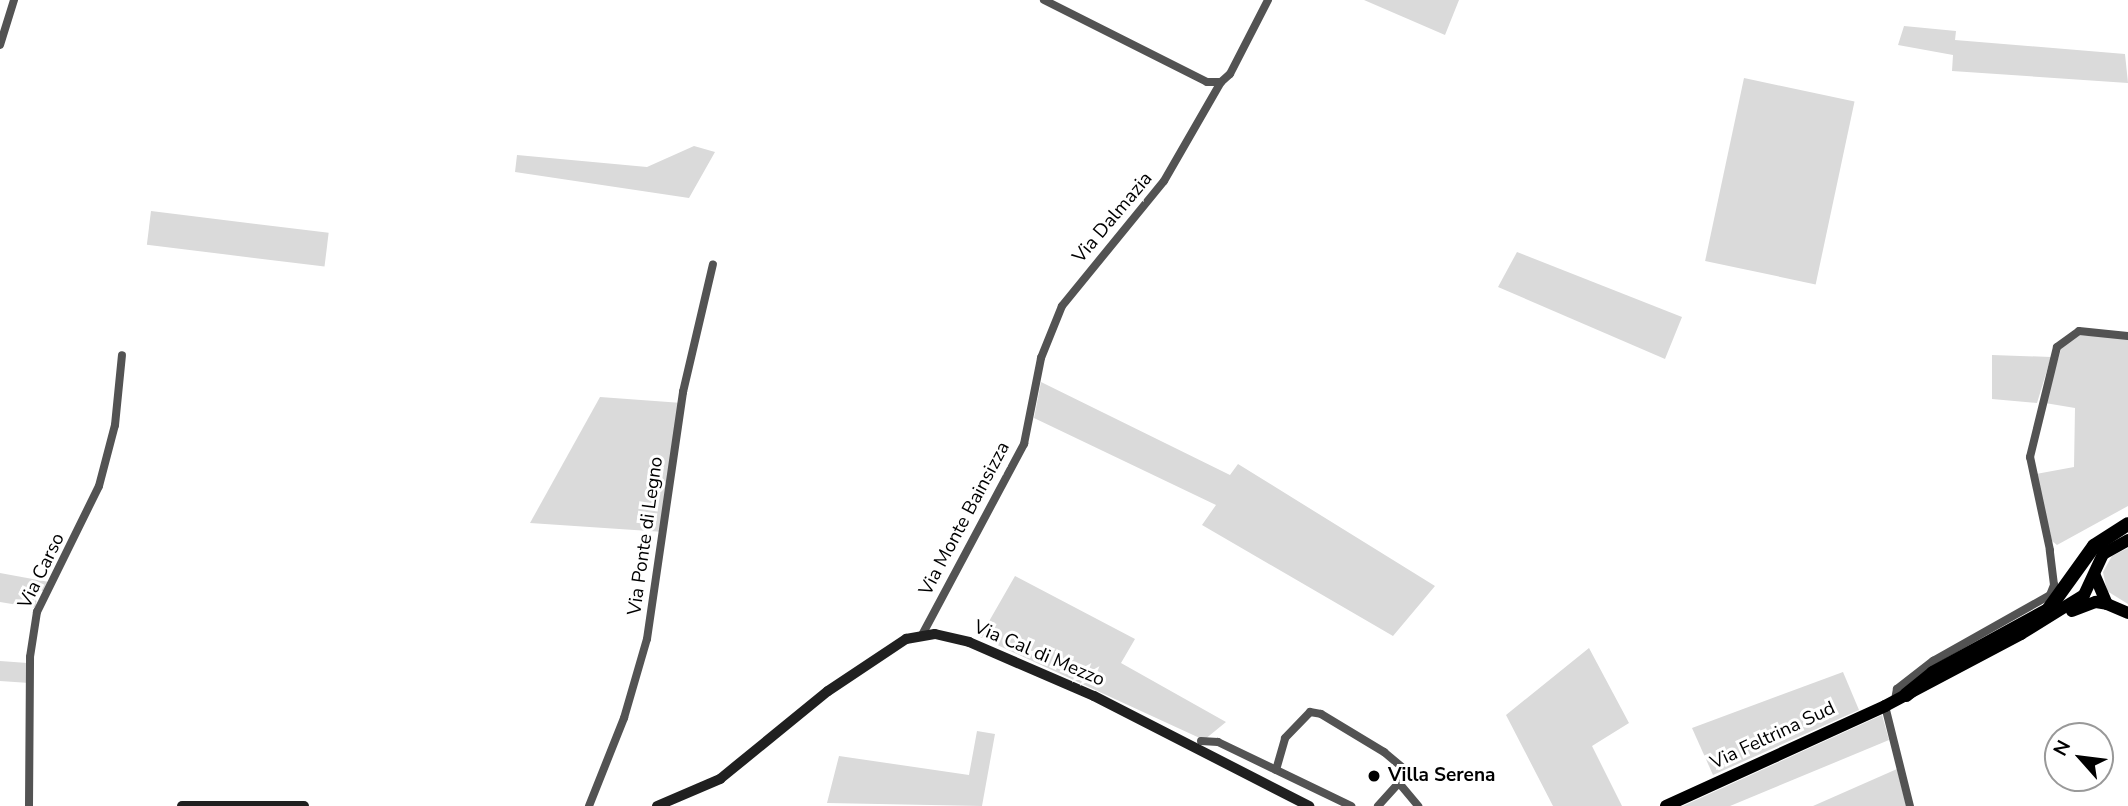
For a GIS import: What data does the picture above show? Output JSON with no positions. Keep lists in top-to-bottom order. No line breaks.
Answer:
{"streets":{"main road":["Via Feltrina Sud"],"street":["Via Dalmazia","Via Monte Bainsizza","Via Ponte di Legno","Via Carso","Via Cal di Mezzo"]},"crossings":[["Via Dalmazia","Via Monte Bainsizza"],["Via Monte Bainsizza","Via Cal di Mezzo"]],"places":["Villa Serena"],"north":"top left"}
